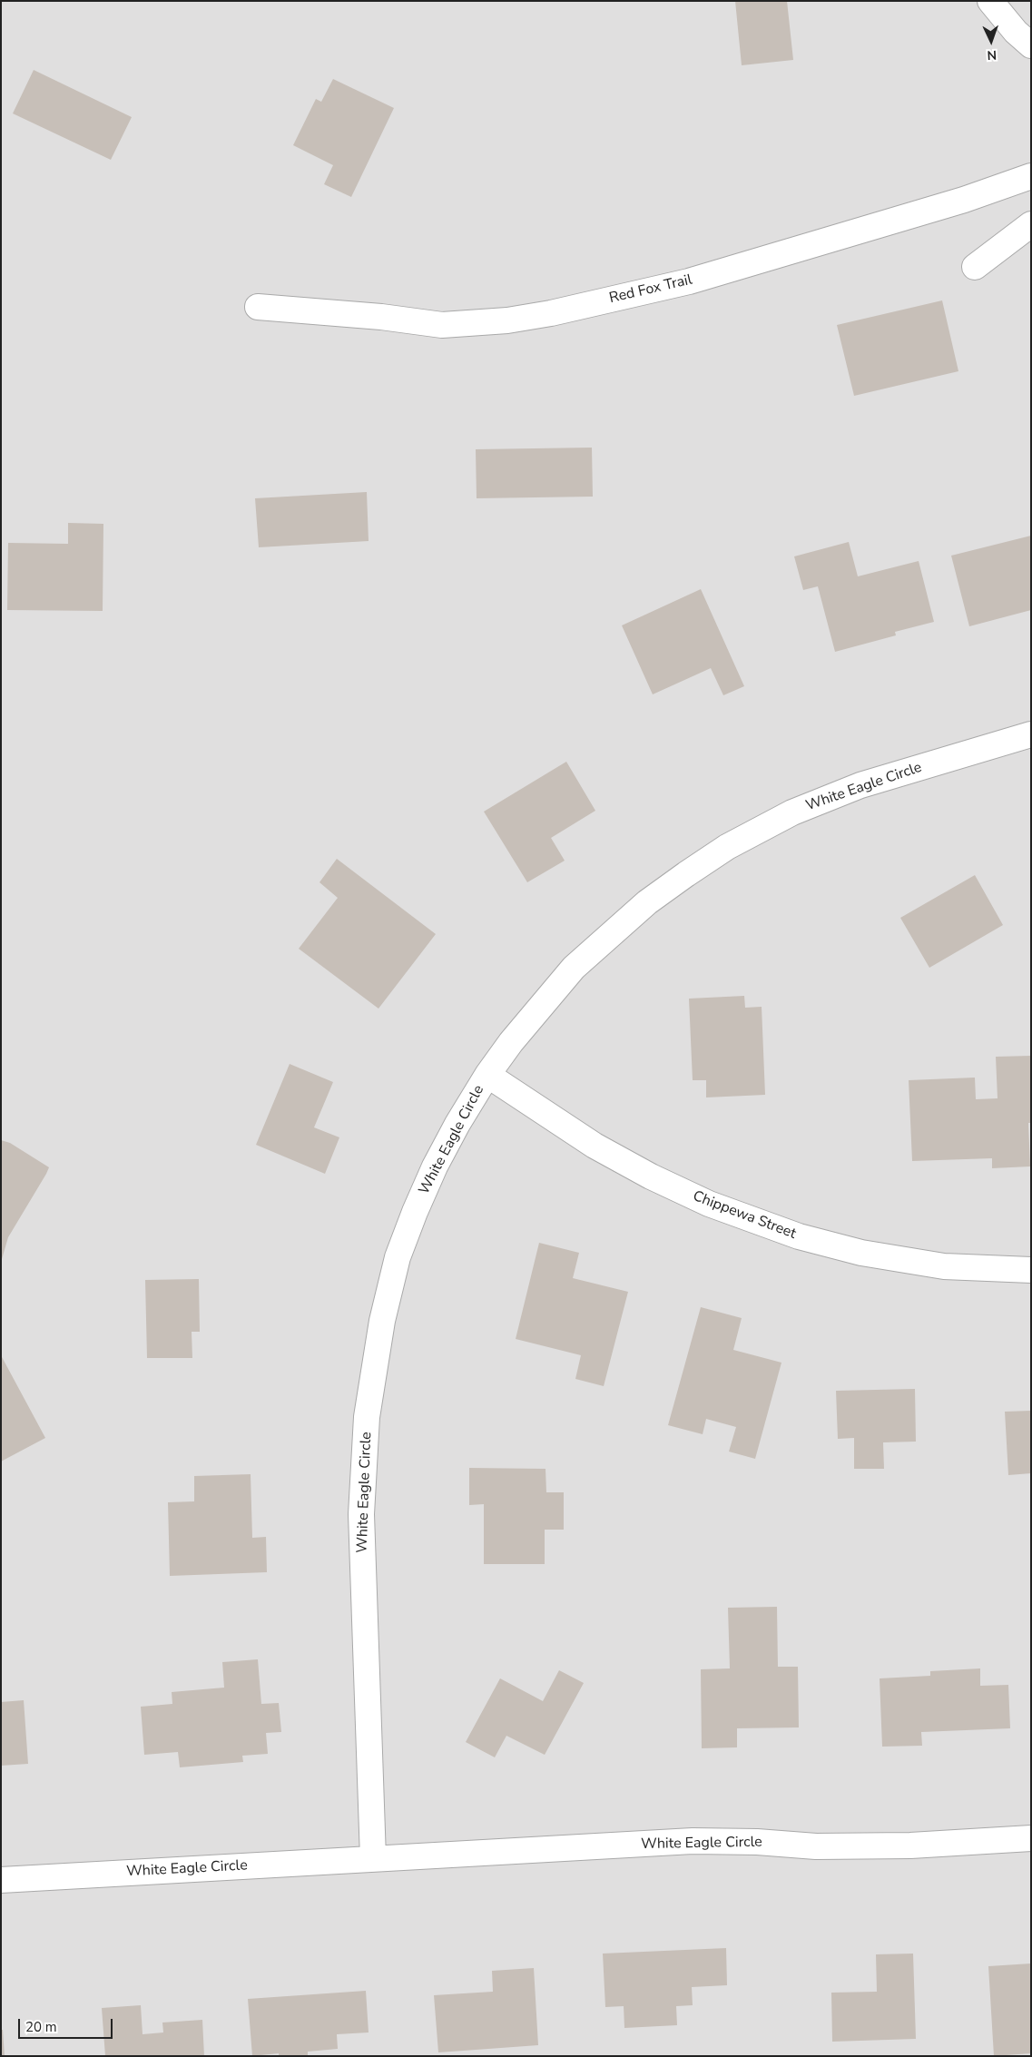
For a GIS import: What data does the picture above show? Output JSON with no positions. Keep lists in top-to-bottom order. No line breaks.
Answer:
{"streets":{"street":["Red Fox Trail","White Eagle Circle","Chippewa Street"]},"crossings":[["White Eagle Circle","Chippewa Street"]],"scale_bar":"20 m","north":"bottom"}
